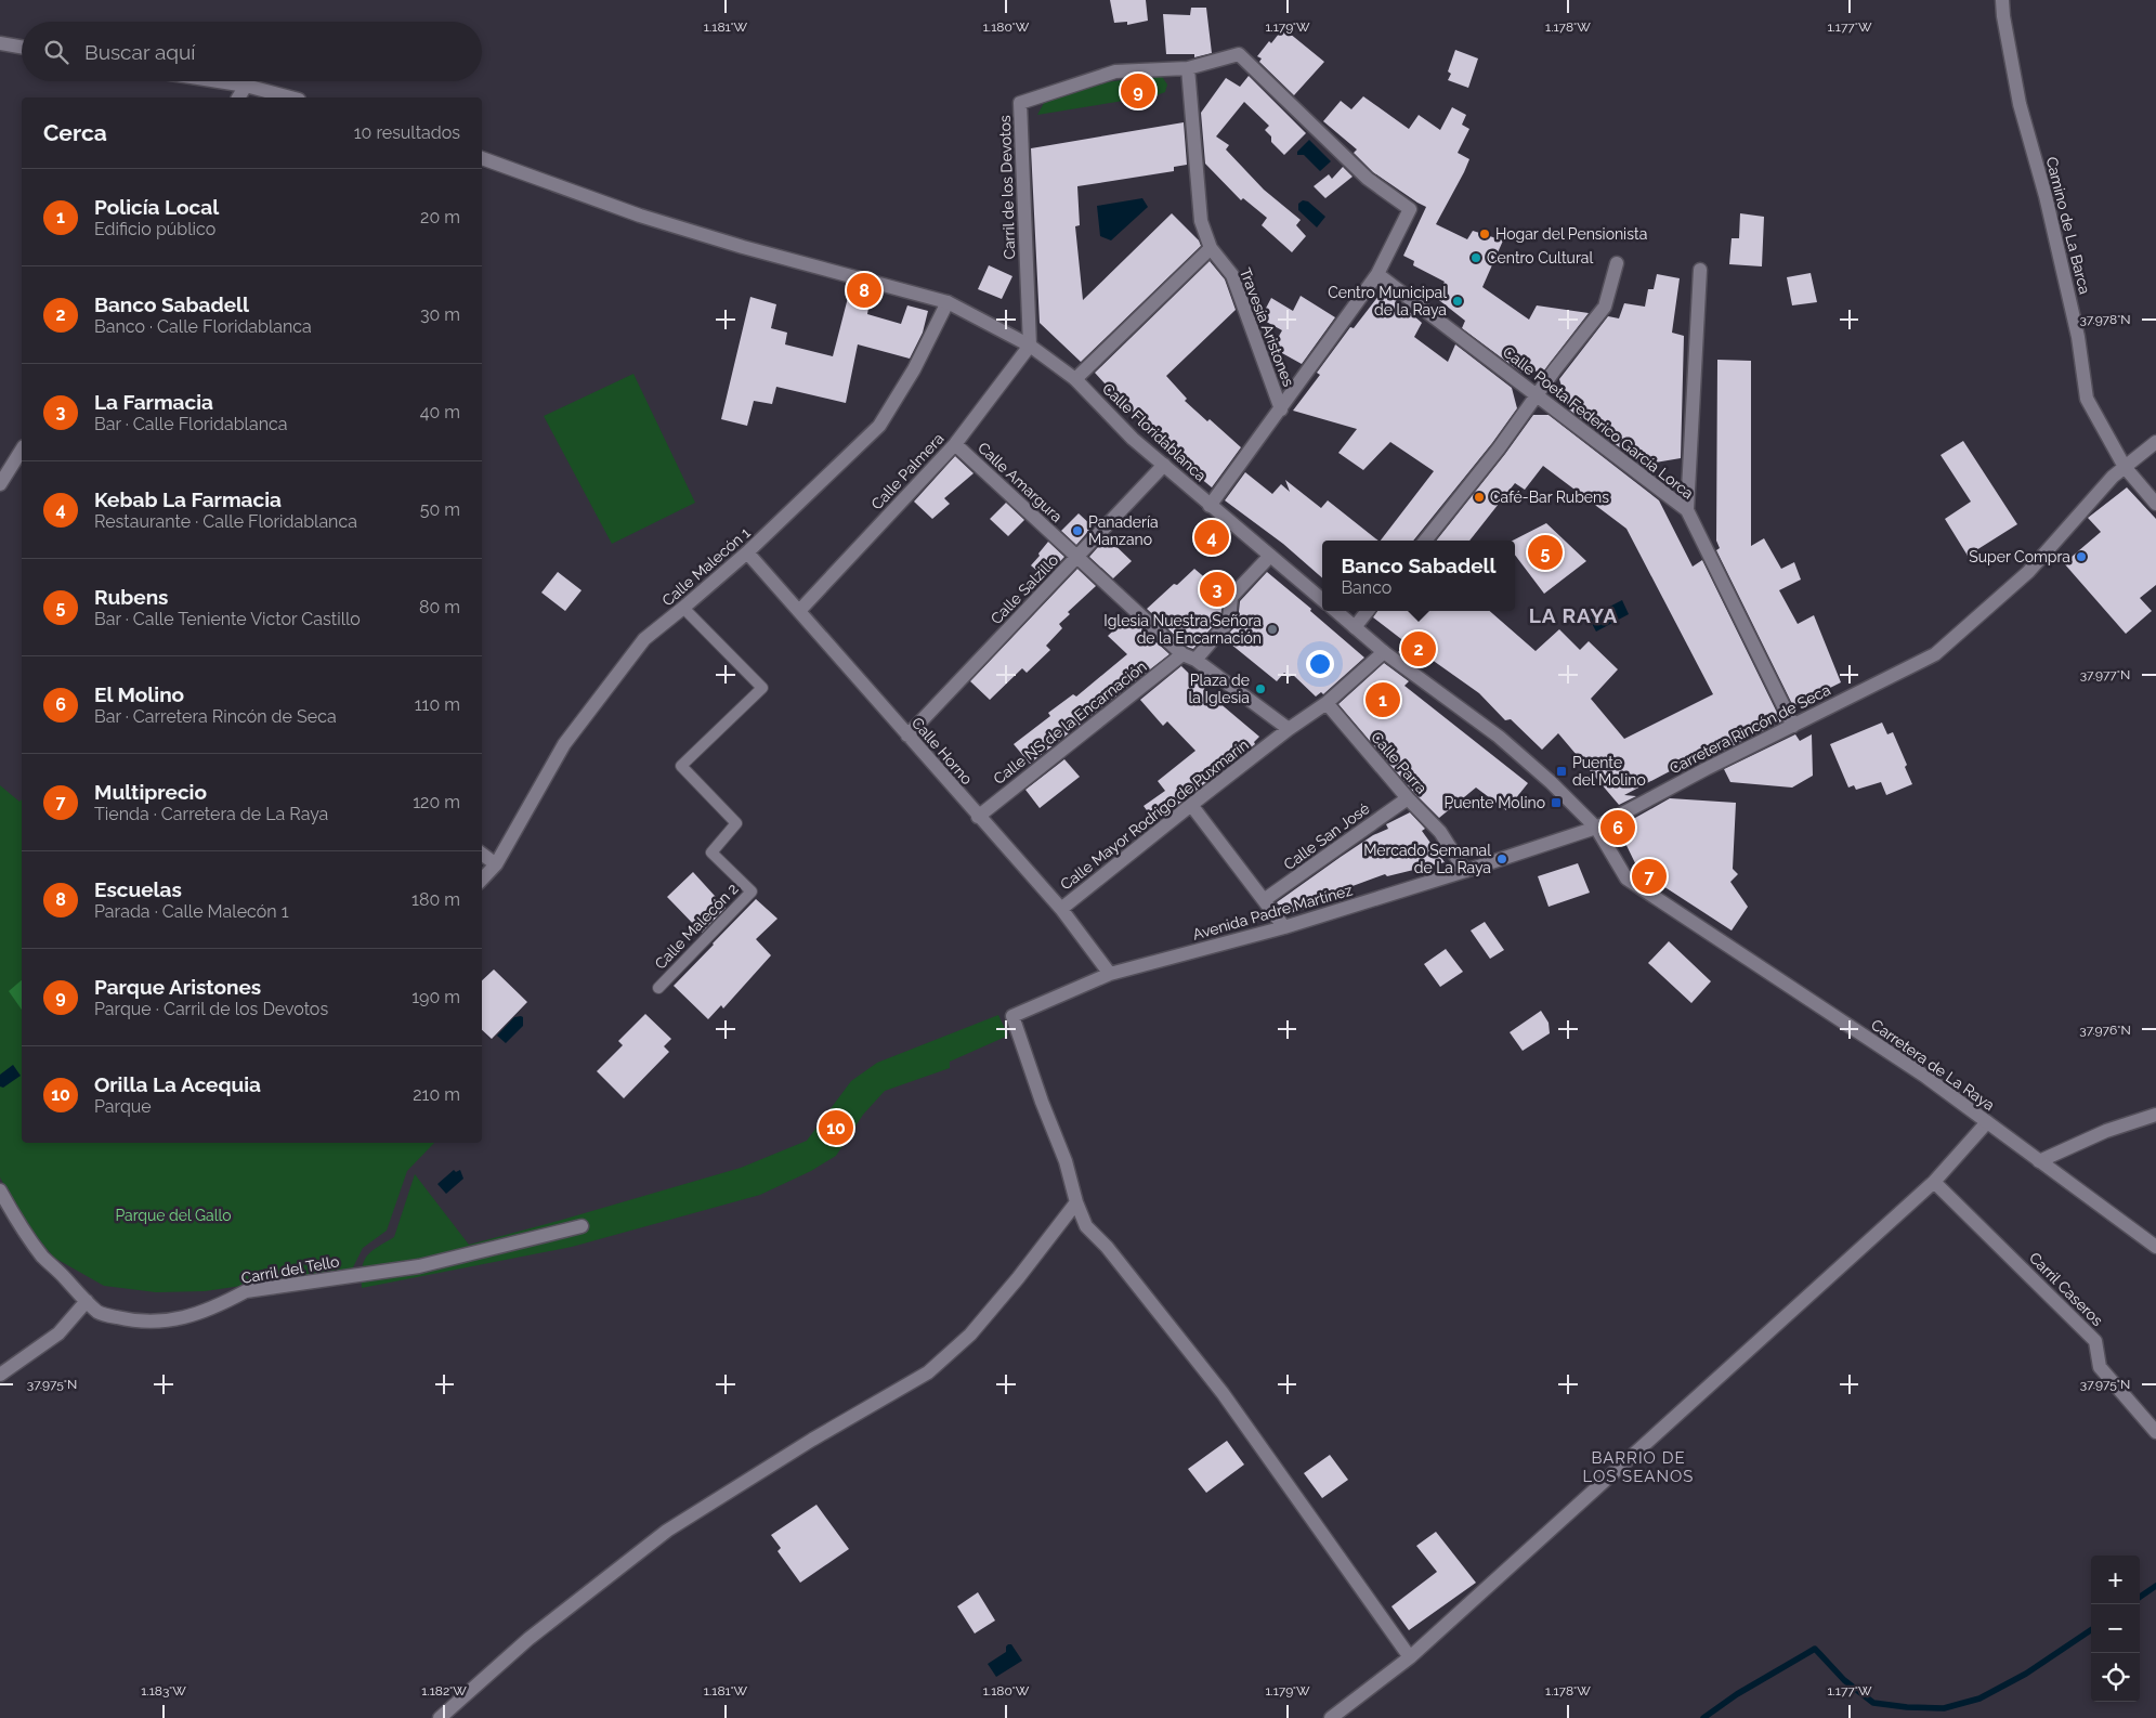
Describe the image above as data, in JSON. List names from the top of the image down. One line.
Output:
{"streets":{"street":["Carril de los Devotos","Camino de La Barca","Travesía Aristones","Calle Poeta Federico García Lorca","Calle Floridablanca","Calle Palmera","Calle Amargura","Calle Malecón 1","Calle Salzillo","Calle NS de la Encarnación","Carretera Rincón de Seca","Calle Horno","Calle Parra","Calle Mayor Rodrigo de Puxmarín","Calle San José","Avenida Padre Martínez","Carretera de La Raya","Carril del Tello","Carril Caseros"],"lane":["Calle Malecón 2"]},"crossings":[["Carril de los Devotos","Travesía Aristones"],["Carril de los Devotos","Calle Floridablanca"],["Carril de los Devotos","Calle Palmera"],["Camino de La Barca","Carretera Rincón de Seca"],["Calle Poeta Federico García Lorca","Carretera Rincón de Seca"],["Calle Floridablanca","Calle Palmera"],["Calle Floridablanca","Calle Malecón 1"],["Calle Floridablanca","Calle Salzillo"],["Calle Floridablanca","Calle NS de la Encarnación"],["Calle Palmera","Calle Amargura"],["Calle Palmera","Calle Horno"],["Calle Amargura","Calle Salzillo"],["Calle Amargura","Calle NS de la Encarnación"],["Calle Malecón 1","Calle Horno"],["Calle Malecón 1","Calle Malecón 2"],["Calle Salzillo","Calle Horno"],["Calle NS de la Encarnación","Calle Horno"],["Carretera Rincón de Seca","Avenida Padre Martínez"],["Carretera Rincón de Seca","Carretera de La Raya"],["Calle Horno","Calle Mayor Rodrigo de Puxmarín"],["Calle Horno","Avenida Padre Martínez"],["Calle Parra","Calle San José"],["Calle Parra","Avenida Padre Martínez"],["Avenida Padre Martínez","Carretera de La Raya"]],"districts":["LA RAYA","BARRIO DE LOS SEANOS"],"parks":["Parque del Gallo"],"places":{"other":["Hogar del Pensionista","Centro Cultural","Centro Municipal de la Raya","Café-Bar Rubens","Panadería Manzano","Super Compra","Iglesia Nuestra Señora de la Encarnación","Plaza de la Iglesia","Mercado Semanal de La Raya"],"transit":["Puente del Molino","Puente Molino"]},"page":{"search":"Buscar aquí","pins":["9","8","4","5","3","2","1","6","7","10"],"heading":["Cerca","10 resultados"],"list":[{"mark":"1","name":"Policía Local","note":"Edificio público","value":"20 m"},{"mark":"2","name":"Banco Sabadell","note":"Banco · Calle Floridablanca","value":"30 m"},{"mark":"3","name":"La Farmacia","note":"Bar · Calle Floridablanca","value":"40 m"},{"mark":"4","name":"Kebab La Farmacia","note":"Restaurante · Calle Floridablanca","value":"50 m"},{"mark":"5","name":"Rubens","note":"Bar · Calle Teniente Victor Castillo","value":"80 m"},{"mark":"6","name":"El Molino","note":"Bar · Carretera Rincón de Seca","value":"110 m"},{"mark":"7","name":"Multiprecio","note":"Tienda · Carretera de La Raya","value":"120 m"},{"mark":"8","name":"Escuelas","note":"Parada · Calle Malecón 1","value":"180 m"},{"mark":"9","name":"Parque Aristones","note":"Parque · Carril de los Devotos","value":"190 m"},{"mark":"10","name":"Orilla La Acequia","note":"Parque","value":"210 m"}],"popup":["Banco Sabadell","Banco"],"map_buttons":["+","−"]},"coordinates":["1.181°W","1.180°W","1.179°W","1.178°W","1.177°W","37.978°N","37.977°N","37.976°N","37.975°N","1.183°W","1.182°W"]}
